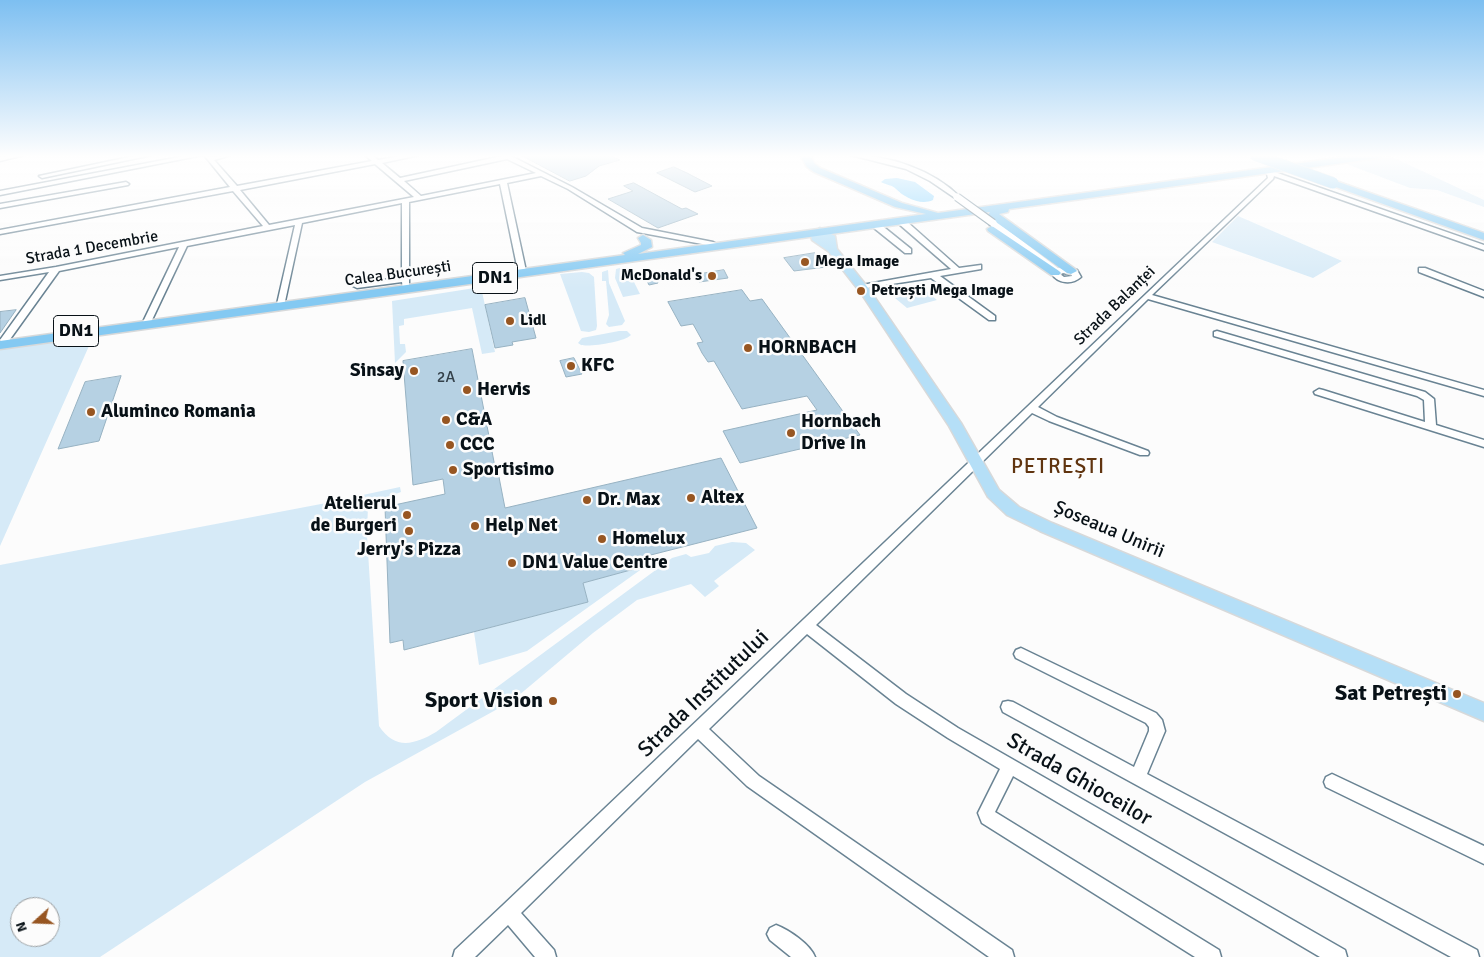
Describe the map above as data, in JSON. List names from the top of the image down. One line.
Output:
{"streets":{"highway":["Calea București","DN1"],"main road":["Șoseaua Unirii"],"street":["Strada 1 Decembrie","Strada Balanței","Strada Institutului","Strada Ghioceilor"]},"crossings":[["Strada Balanței","Șoseaua Unirii"],["Strada Balanței","Strada Institutului"],["Șoseaua Unirii","Strada Institutului"],["Strada Institutului","Strada Ghioceilor"]],"districts":["PETREȘTI"],"places":["Mega Image","McDonald's","Petrești Mega Image","Lidl","HORNBACH","KFC","Sinsay","Hervis","Aluminco Romania","C&A","Hornbach Drive In","CCC","Sportisimo","Altex","Dr. Max","Atelierul de Burgeri","Help Net","Jerry's Pizza","Homelux","DN1 Value Centre","Sat Petrești","Sport Vision"],"house_numbers":["2A"],"north":"left"}
